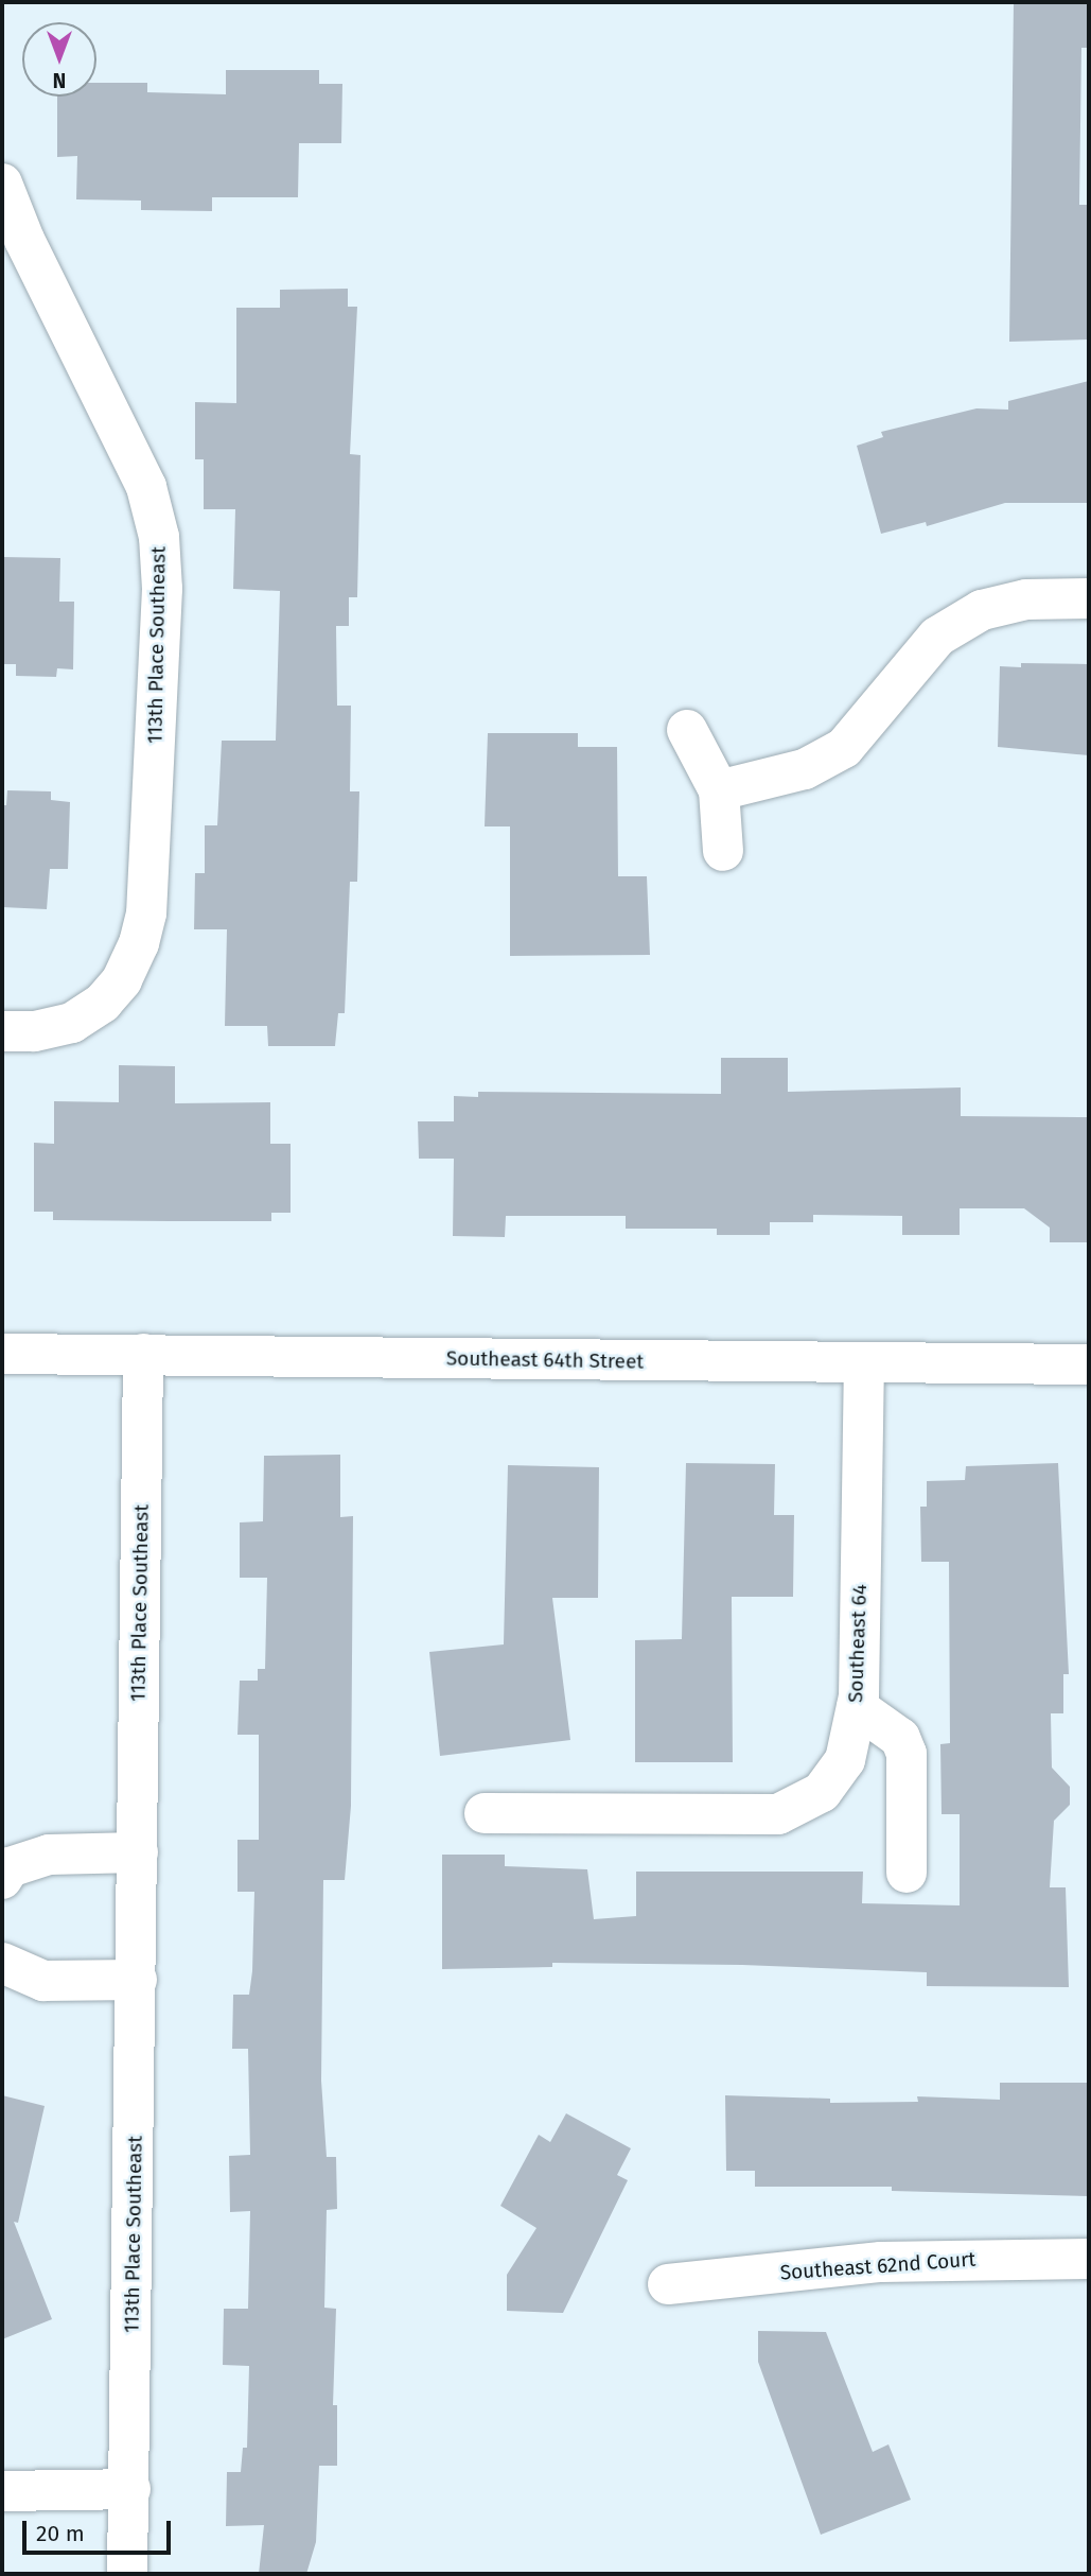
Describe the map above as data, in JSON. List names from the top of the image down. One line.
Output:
{"streets":{"street":["113th Place Southeast","Southeast 64th Street","Southeast 64","Southeast 62nd Court"]},"crossings":[["113th Place Southeast","Southeast 64th Street"],["Southeast 64th Street","Southeast 64"]],"scale_bar":"20 m","north":"bottom"}
